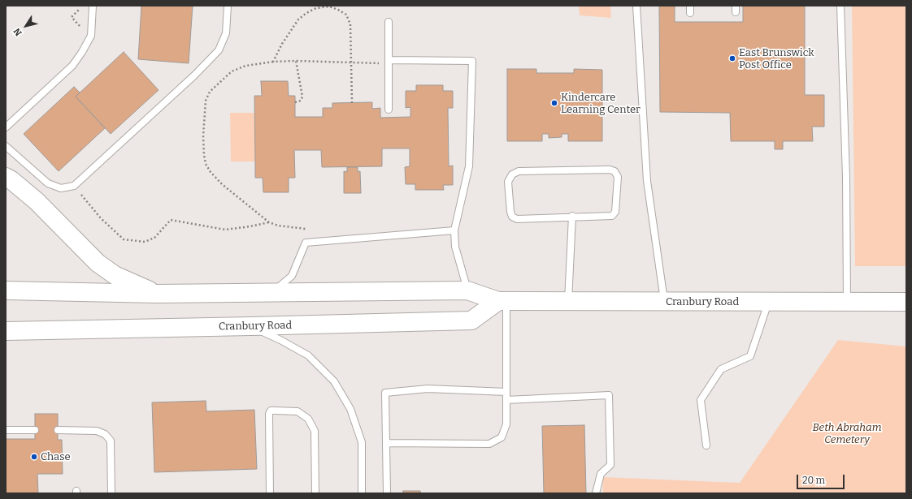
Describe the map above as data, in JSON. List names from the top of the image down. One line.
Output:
{"streets":{"main road":["Cranbury Road"]},"parks":["Beth Abraham Cemetery"],"places":["East Brunswick Post Office","Kindercare Learning Center","Chase"],"scale_bar":"20 m","north":"bottom left"}
